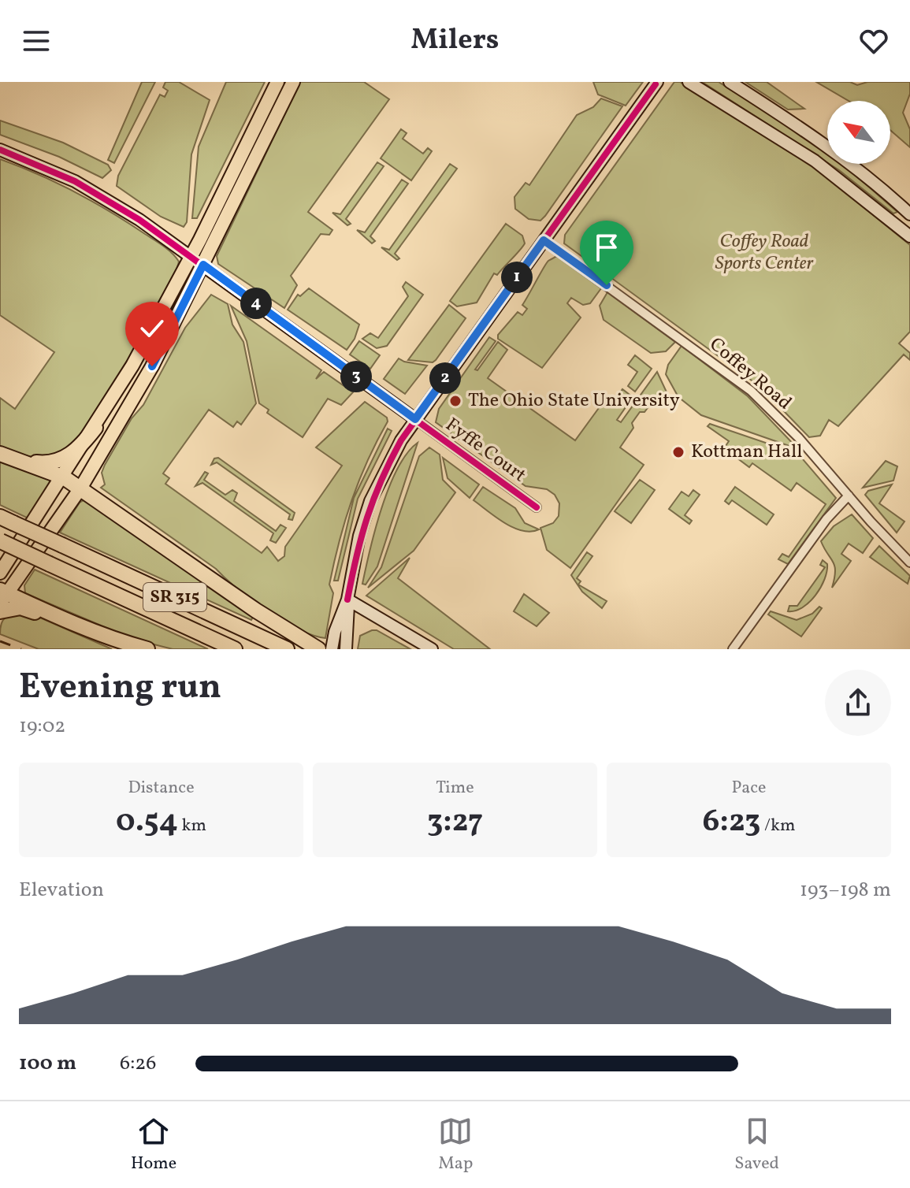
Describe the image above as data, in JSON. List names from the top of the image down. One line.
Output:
{"streets":{"highway":["SR 315"],"street":["Coffey Road","Fyffe Court"]},"parks":["Coffey Road Sports Center"],"places":["The Ohio State University","Kottman Hall"],"north":"top left","page":{"header":"Milers","pins":["1","4","3","2"],"heading":["Evening run","19:02"],"stats":[["Distance","0.54 km"],["Time","3:27"],["Pace","6:23 /km"]],"chart":["Elevation","193–198 m"],"list":[{"name":"100 m","note":"6:26"}],"tabs":["Home","Map","Saved"]}}
